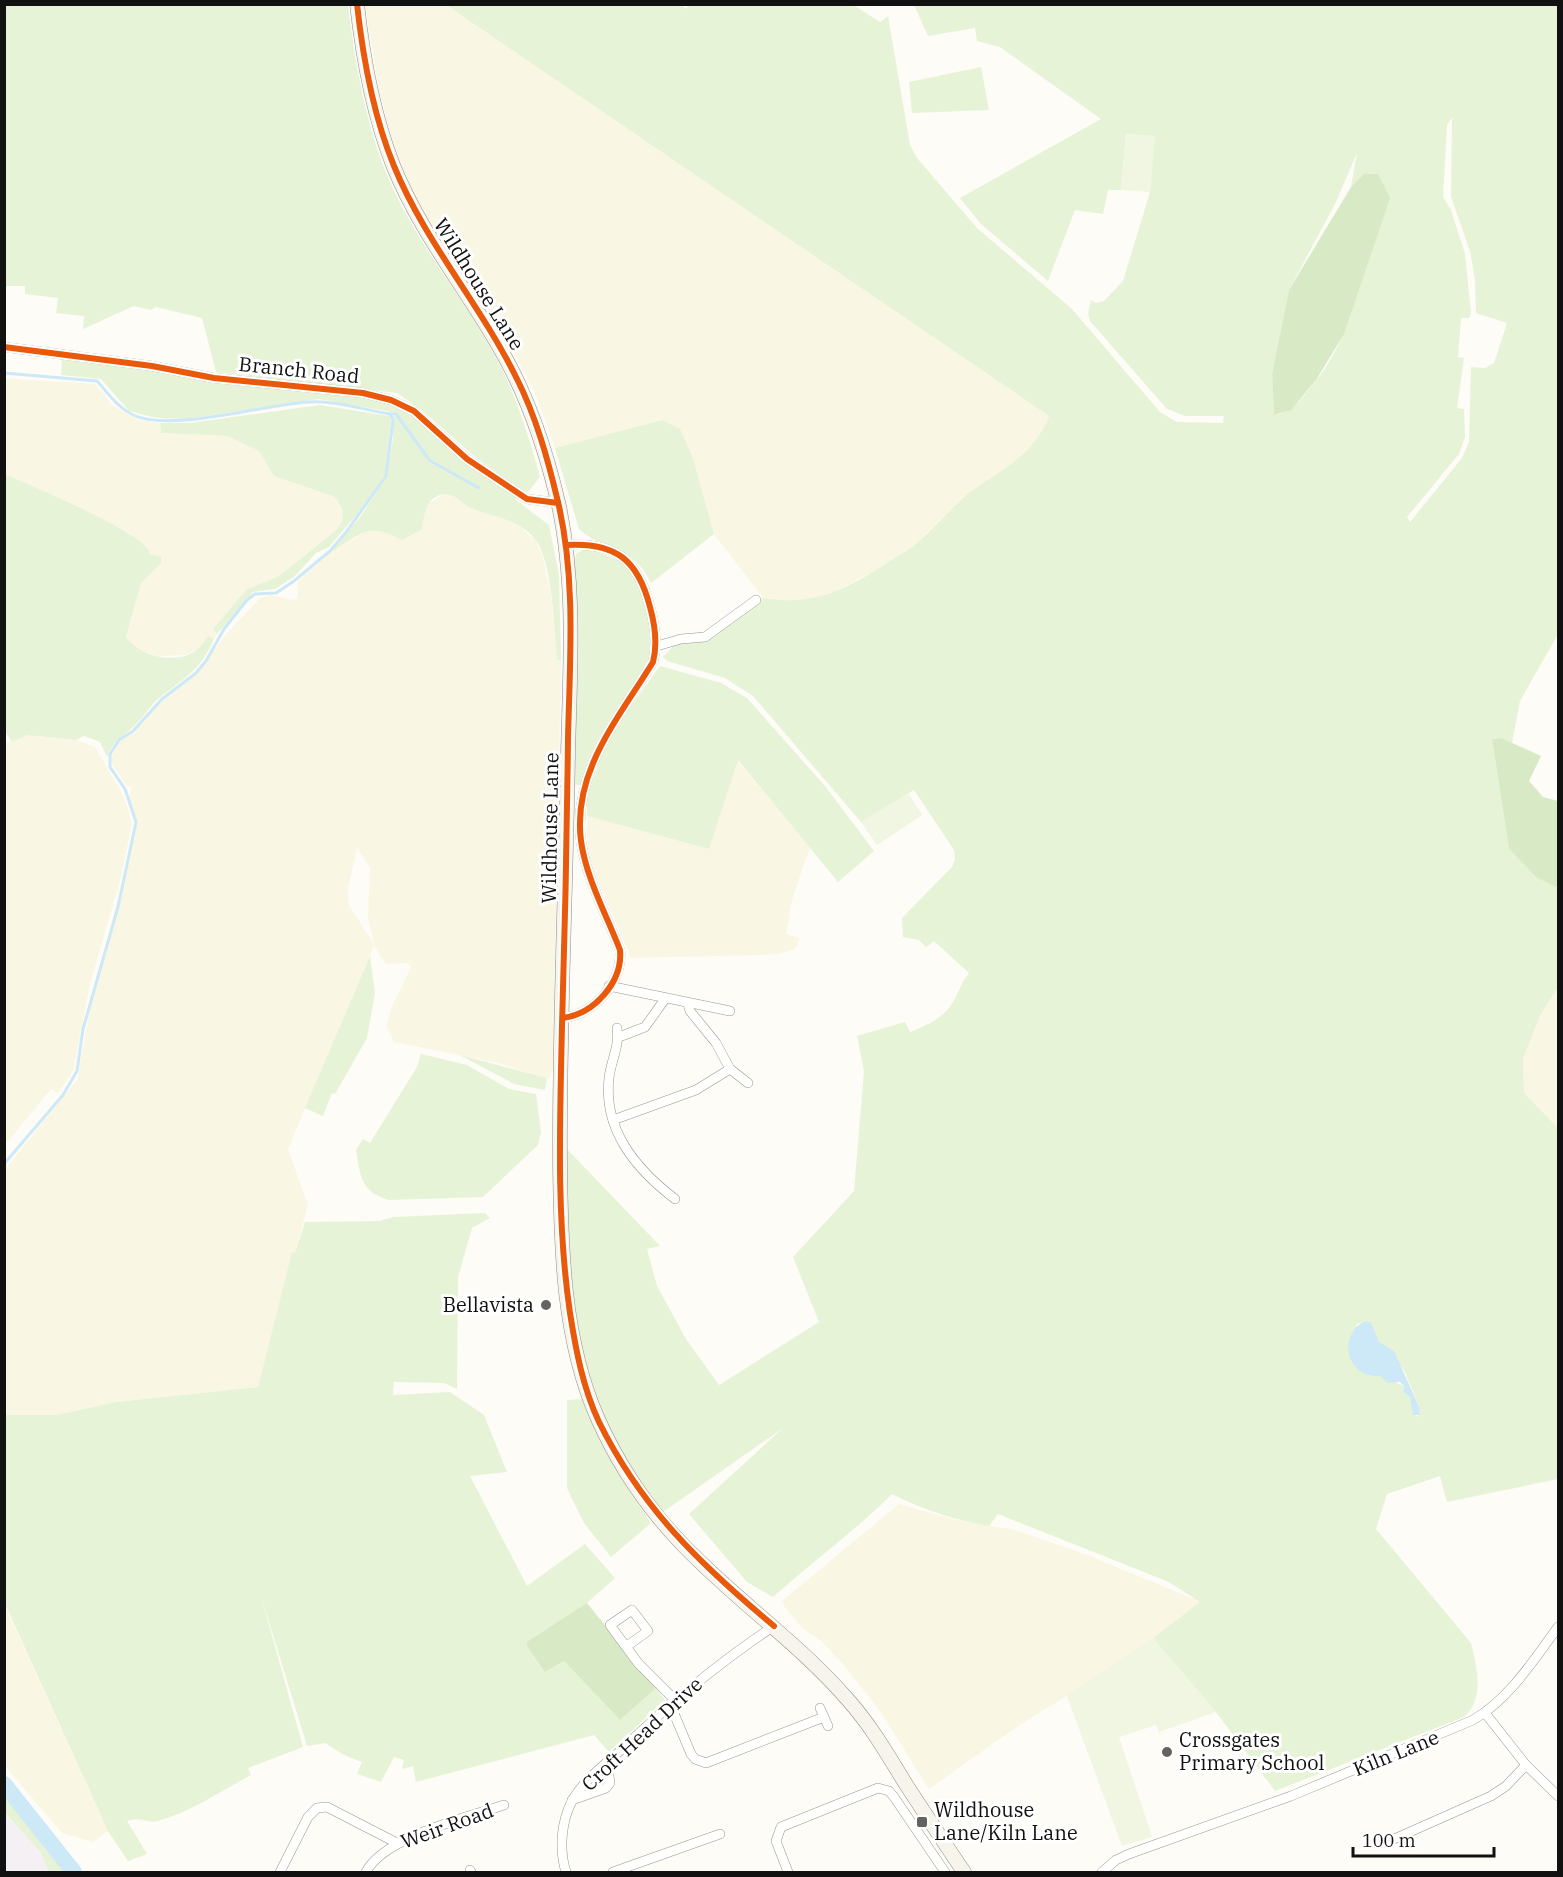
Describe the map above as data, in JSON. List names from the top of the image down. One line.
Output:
{"streets":{"main road":["Wildhouse Lane"],"street":["Branch Road","Croft Head Drive","Kiln Lane","Weir Road"]},"crossings":[["Wildhouse Lane","Branch Road"],["Wildhouse Lane","Croft Head Drive"]],"places":{"other":["Bellavista","Crossgates Primary School"],"transit":["Wildhouse Lane/Kiln Lane"]},"scale_bar":"100 m"}
